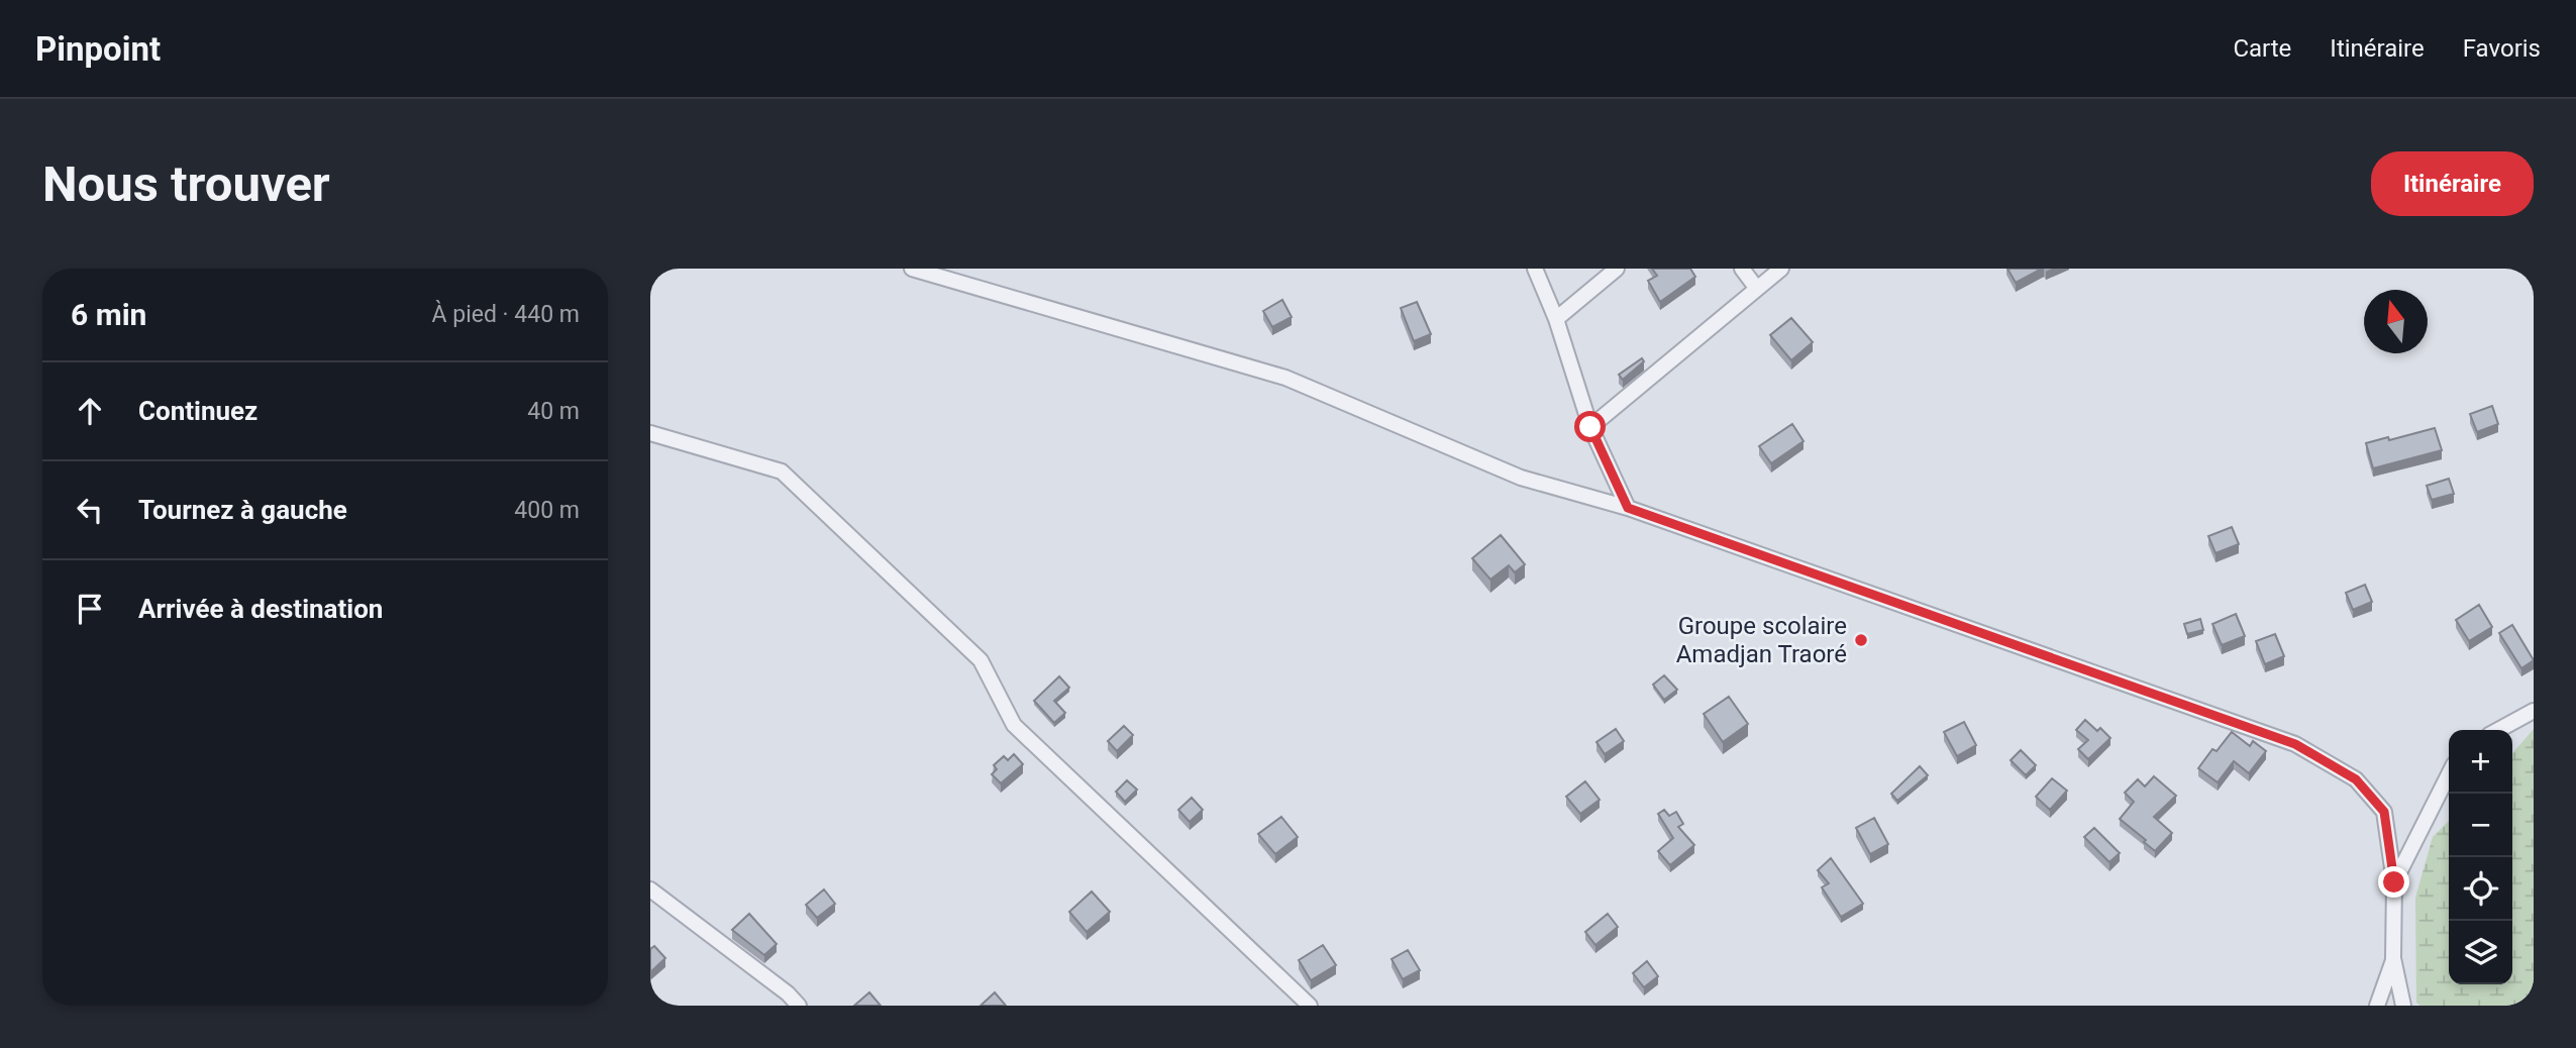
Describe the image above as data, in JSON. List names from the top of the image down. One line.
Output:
{"places":["Groupe scolaire Amadjan Traoré"],"north":"top","page":{"header":"Pinpoint","nav":["Carte","Itinéraire","Favoris"],"buttons":"Itinéraire","title":"Nous trouver","heading":["6 min","À pied · 440 m"],"list":[["Continuez","40 m"],["Tournez à gauche","400 m"],"Arrivée à destination"],"map_buttons":["+","−"]}}
